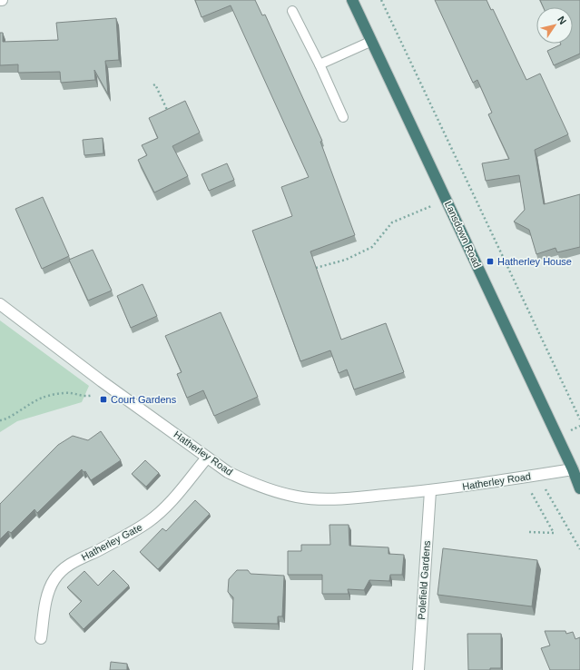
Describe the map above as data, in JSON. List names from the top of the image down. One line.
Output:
{"streets":{"highway":["Lansdown Road"],"street":["Hatherley Road","Hatherley Gate","Polefield Gardens"]},"crossings":[["Lansdown Road","Hatherley Road"],["Hatherley Road","Hatherley Gate"],["Hatherley Road","Polefield Gardens"]],"places":{"transit":["Hatherley House","Court Gardens"]},"north":"top right"}
